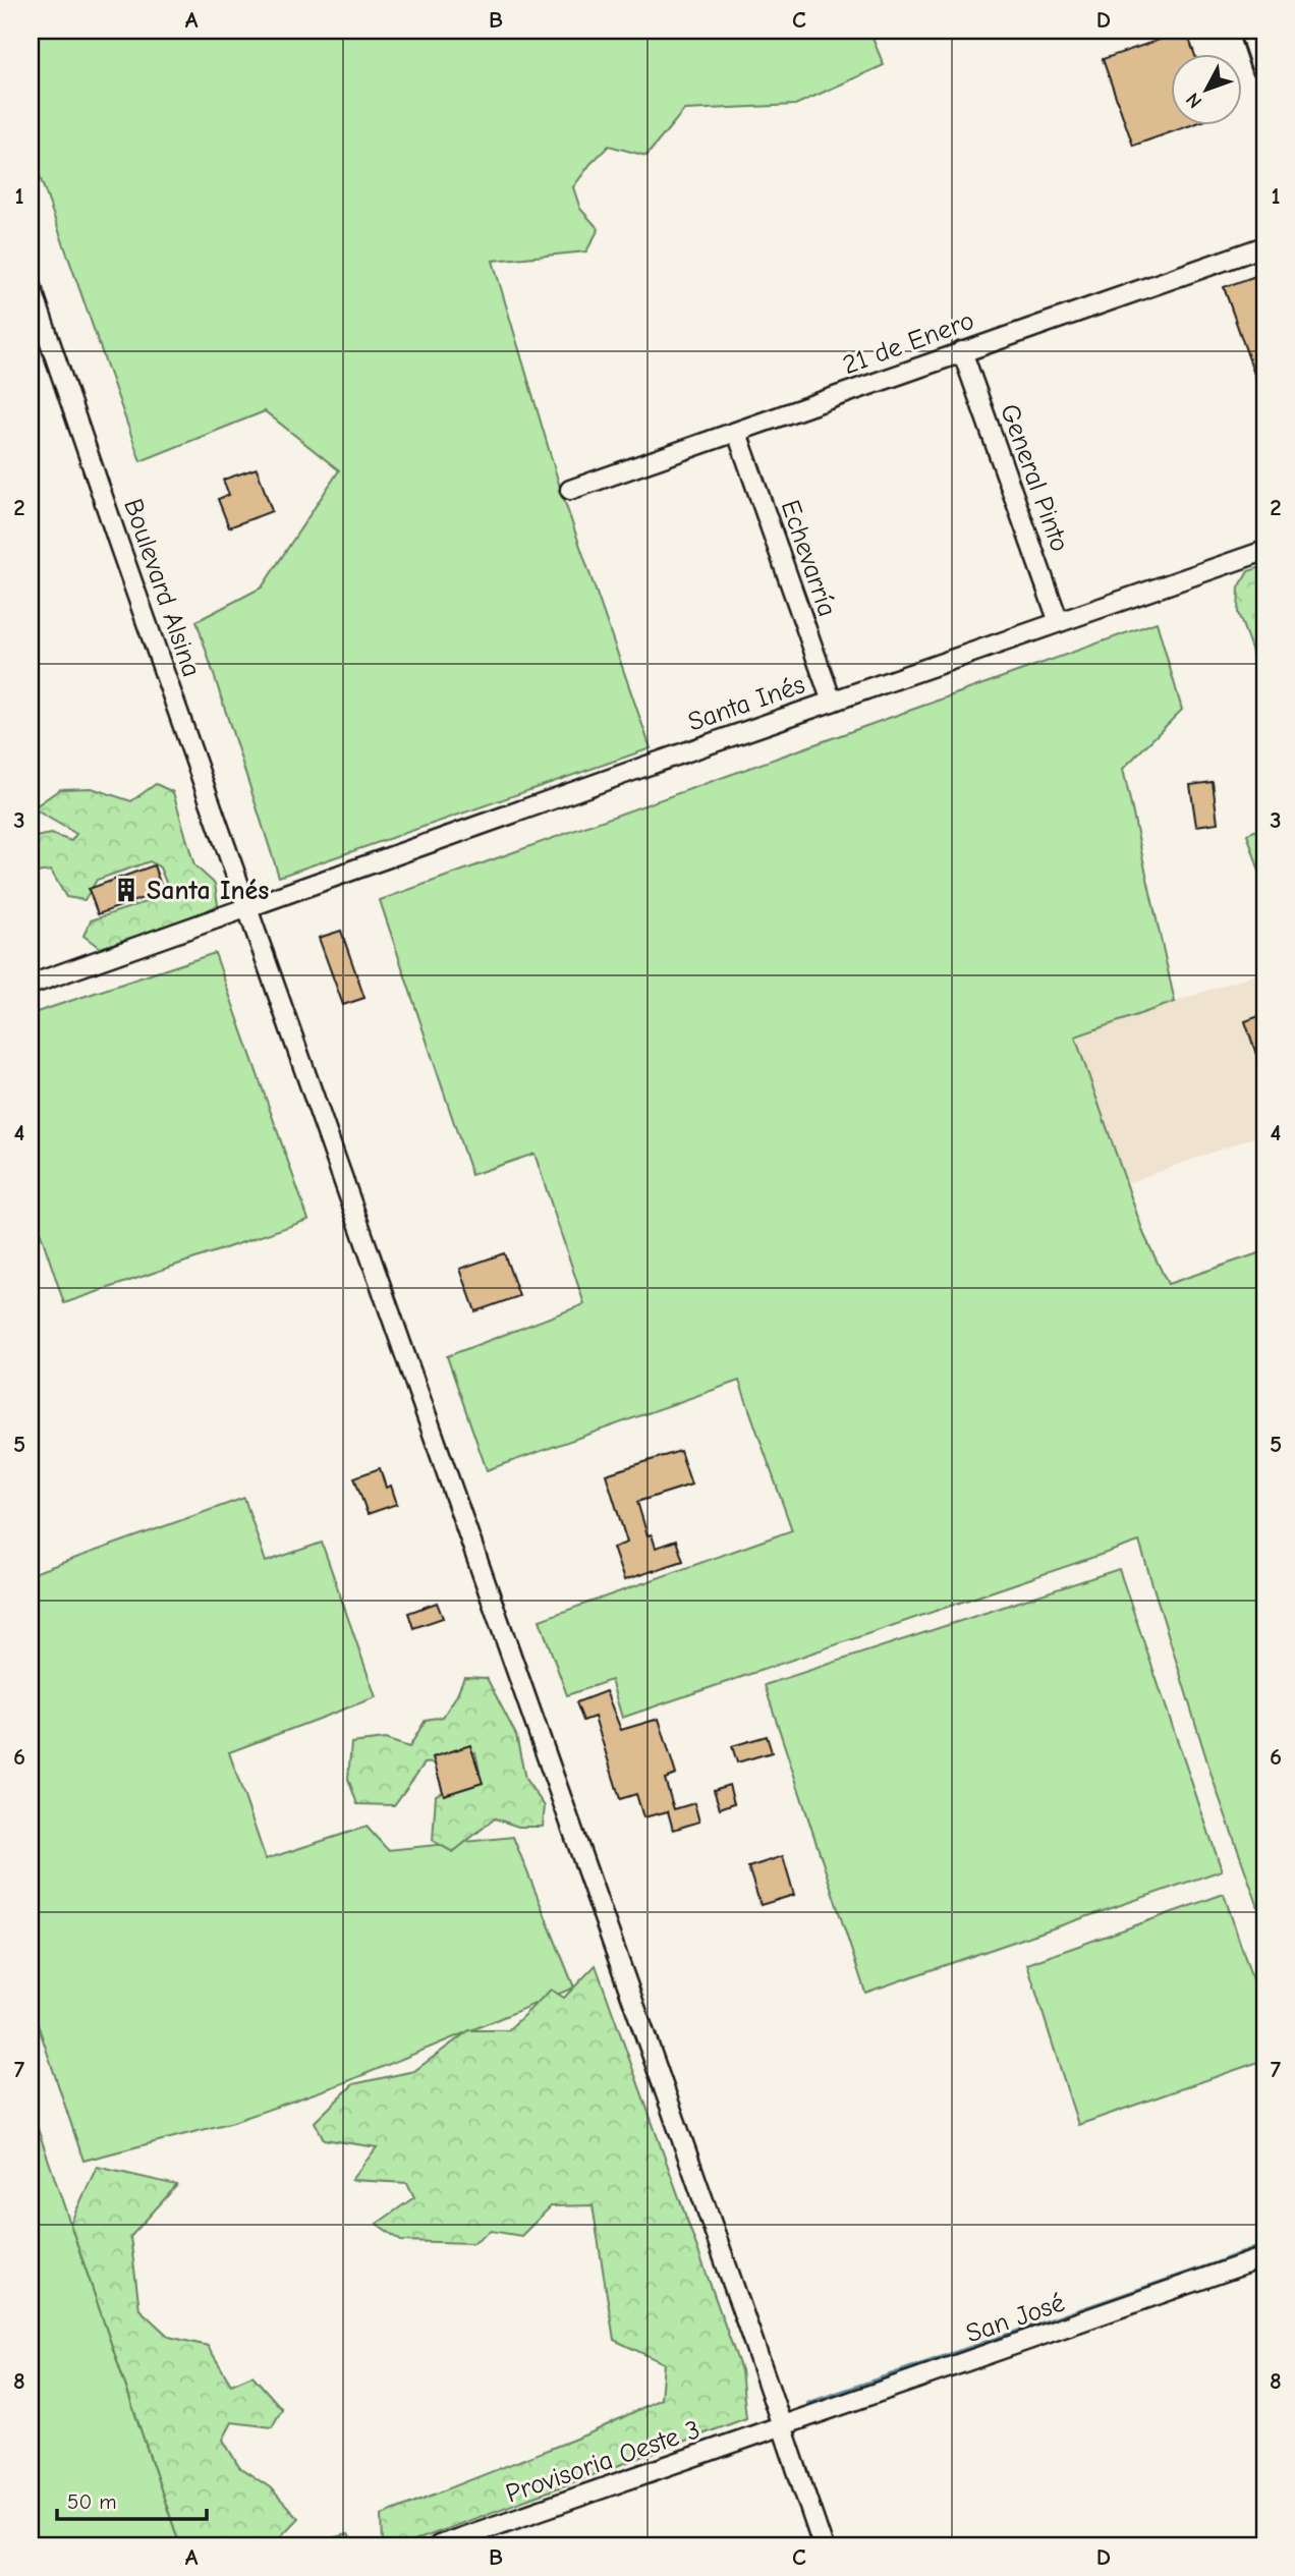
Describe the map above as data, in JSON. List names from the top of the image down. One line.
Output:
{"streets":{"street":["21 de Enero","General Pinto","Echevarría","Boulevard Alsina","Santa Inés","San José","Provisoria Oeste 3"]},"crossings":[["21 de Enero","General Pinto"],["21 de Enero","Echevarría"],["General Pinto","Santa Inés"],["Echevarría","Santa Inés"],["Boulevard Alsina","Santa Inés"],["Boulevard Alsina","San José"],["Boulevard Alsina","Provisoria Oeste 3"],["San José","Provisoria Oeste 3"]],"places":{"building":["Santa Inés"]},"scale_bar":"50 m","north":"bottom left","grid":{"columns":["A","B","C","D"],"rows":["1","2","3","4","5","6","7","8"]}}
